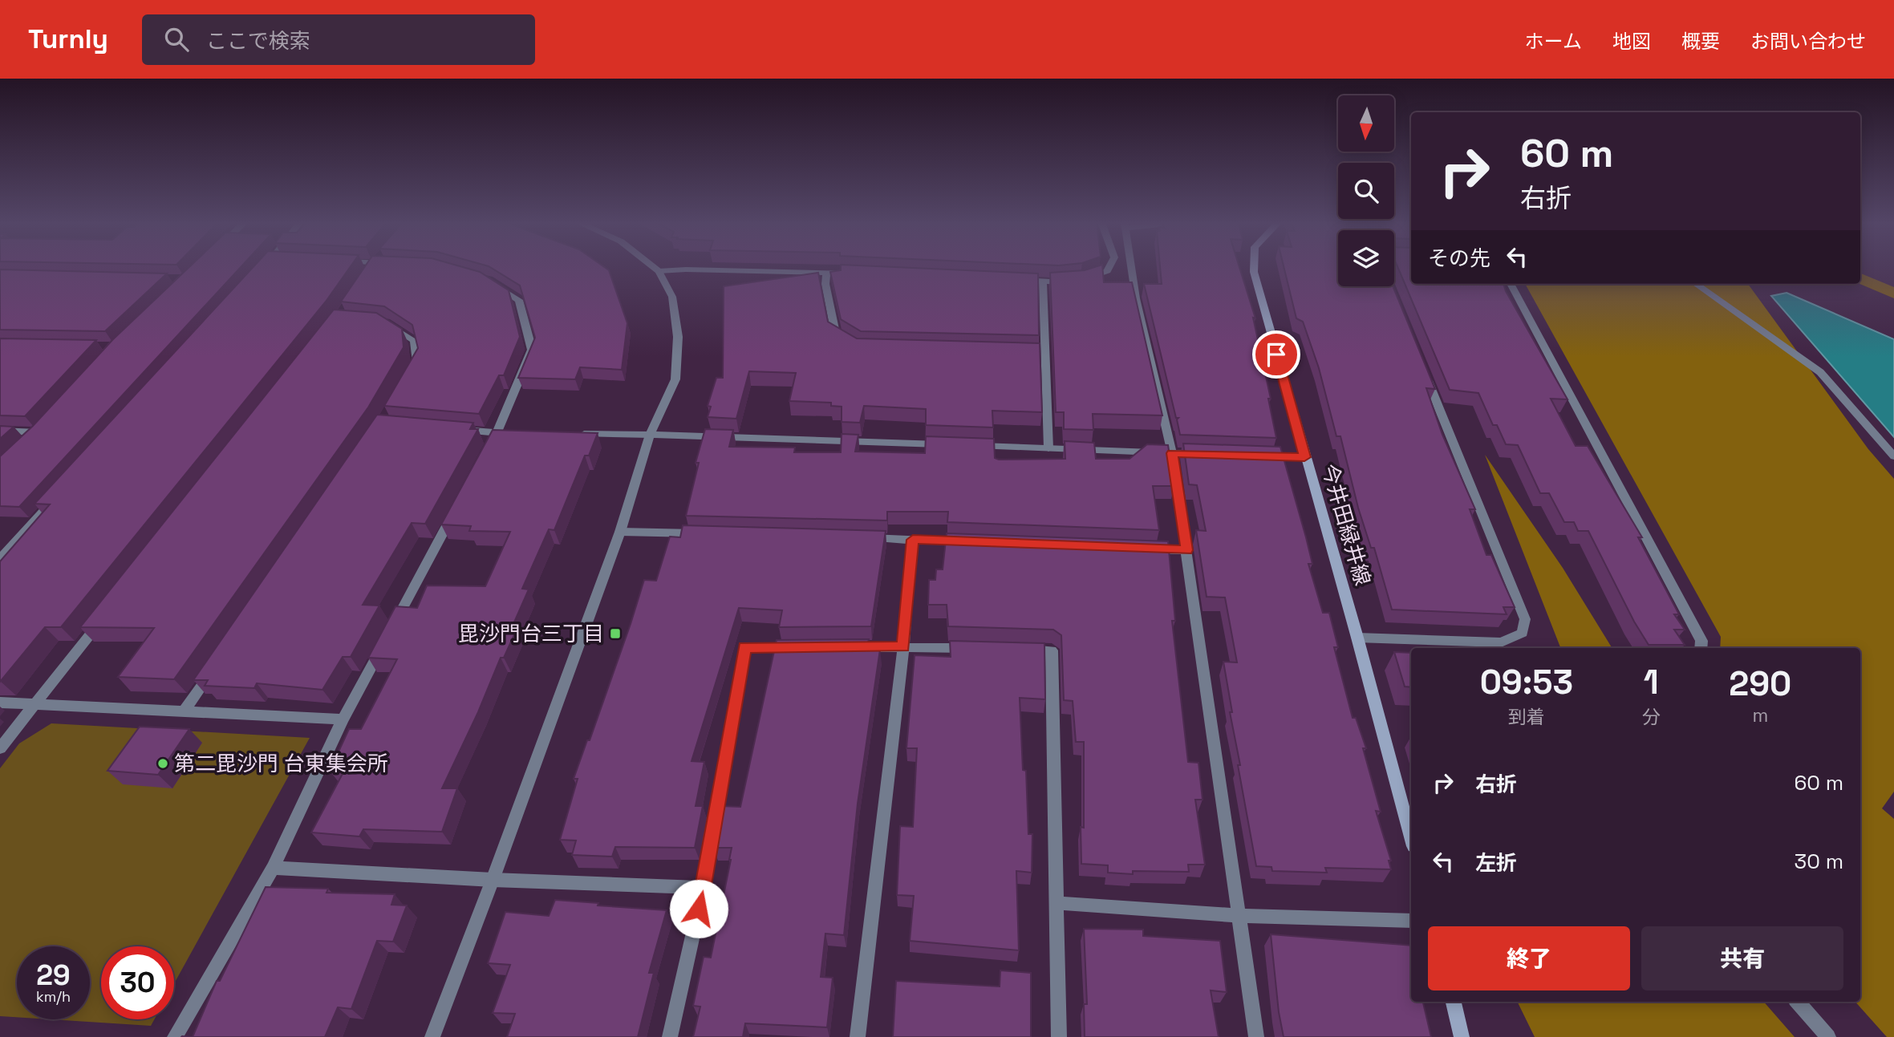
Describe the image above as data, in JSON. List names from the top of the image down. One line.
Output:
{"streets":{"main road":["今井田緑井線"]},"places":{"transit":["毘沙門台三丁目"],"other":["第二毘沙門 台東集会所"]},"north":"bottom","page":{"header":"Turnly","search":"ここで検索","nav":["ホーム","地図","概要","お問い合わせ"],"turn":["60 m","右折"],"then":"その先","eta":["09:53","到着","1","分","290","m"],"list":[{"name":"右折","value":"60 m"},{"name":"左折","value":"30 m"}],"buttons":["終了","共有"],"speed":"29 km/h","limit":"30"}}
